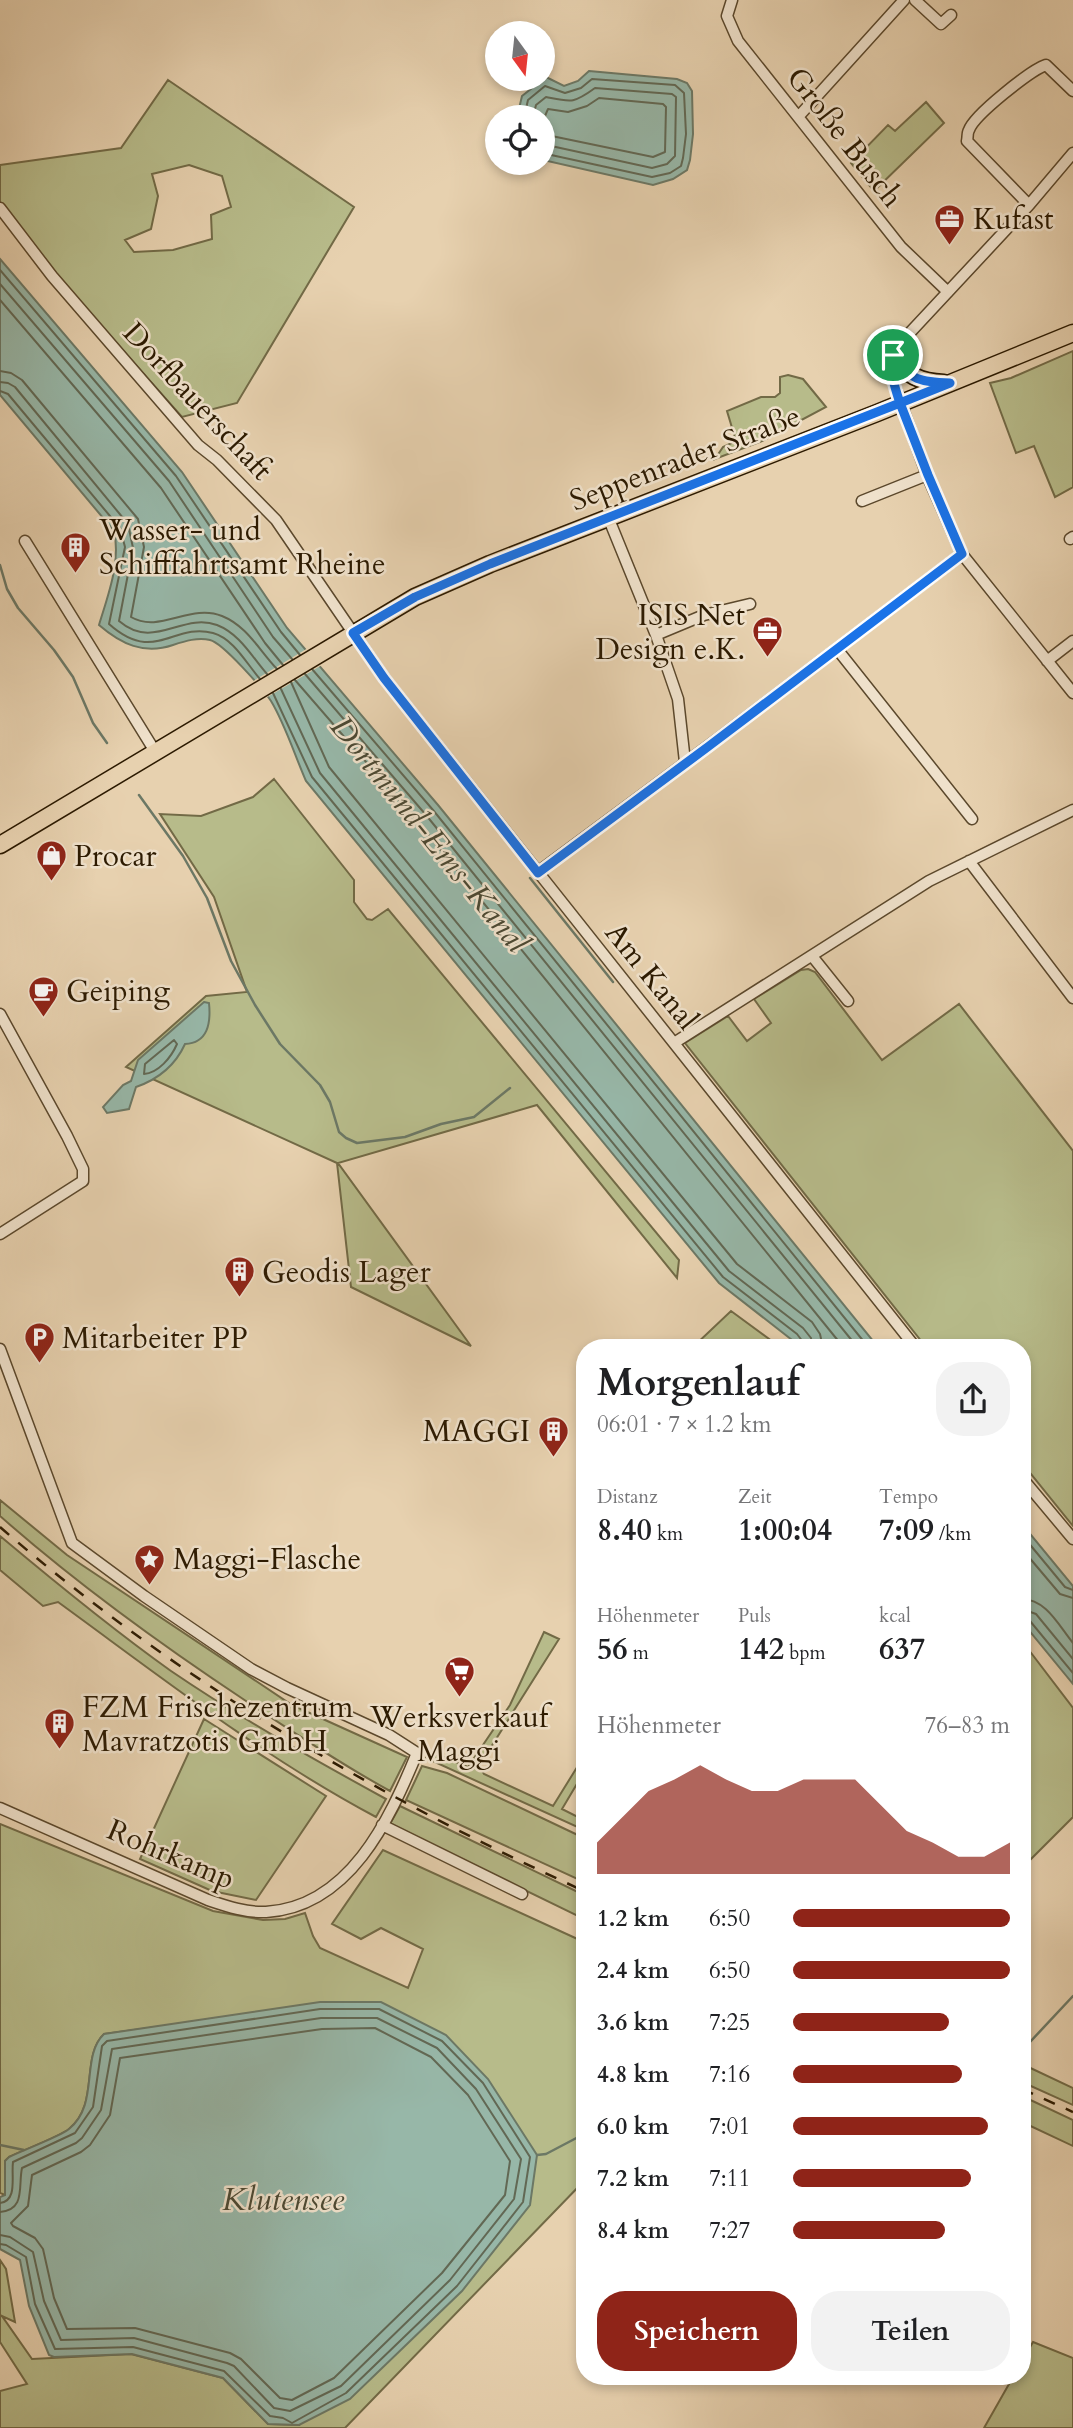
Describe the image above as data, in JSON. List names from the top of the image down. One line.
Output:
{"streets":{"main road":["Seppenrader Straße"],"street":["Große Busch","Dorfbauerschaft","Am Kanal","Rohrkamp"]},"crossings":[["Dorfbauerschaft","Seppenrader Straße"],["Dorfbauerschaft","Am Kanal"],["Seppenrader Straße","Am Kanal"]],"water":["Dortmund-Ems-Kanal","Klutensee"],"places":{"office":["Kufast","ISIS Net Design e.K."],"building":["Wasser- und Schifffahrtsamt Rheine","Geodis Lager","MAGGI","FZM Frischezentrum Mavratzotis GmbH"],"shop":["Procar"],"cafe":["Geiping"],"parking":["Mitarbeiter PP"],"place":["Maggi-Flasche"],"supermarket":["Werksverkauf Maggi"]},"north":"bottom","page":{"heading":["Morgenlauf","06:01 · 7 × 1.2 km"],"stats":[["Distanz","8.40 km"],["Zeit","1:00:04"],["Tempo","7:09 /km"],["Höhenmeter","56 m"],["Puls","142 bpm"],["kcal","637"]],"chart":["Höhenmeter","76–83 m"],"list":[{"name":"1.2 km","note":"6:50"},{"name":"2.4 km","note":"6:50"},{"name":"3.6 km","note":"7:25"},{"name":"4.8 km","note":"7:16"},{"name":"6.0 km","note":"7:01"},{"name":"7.2 km","note":"7:11"},{"name":"8.4 km","note":"7:27"}],"buttons":["Speichern","Teilen"]}}
